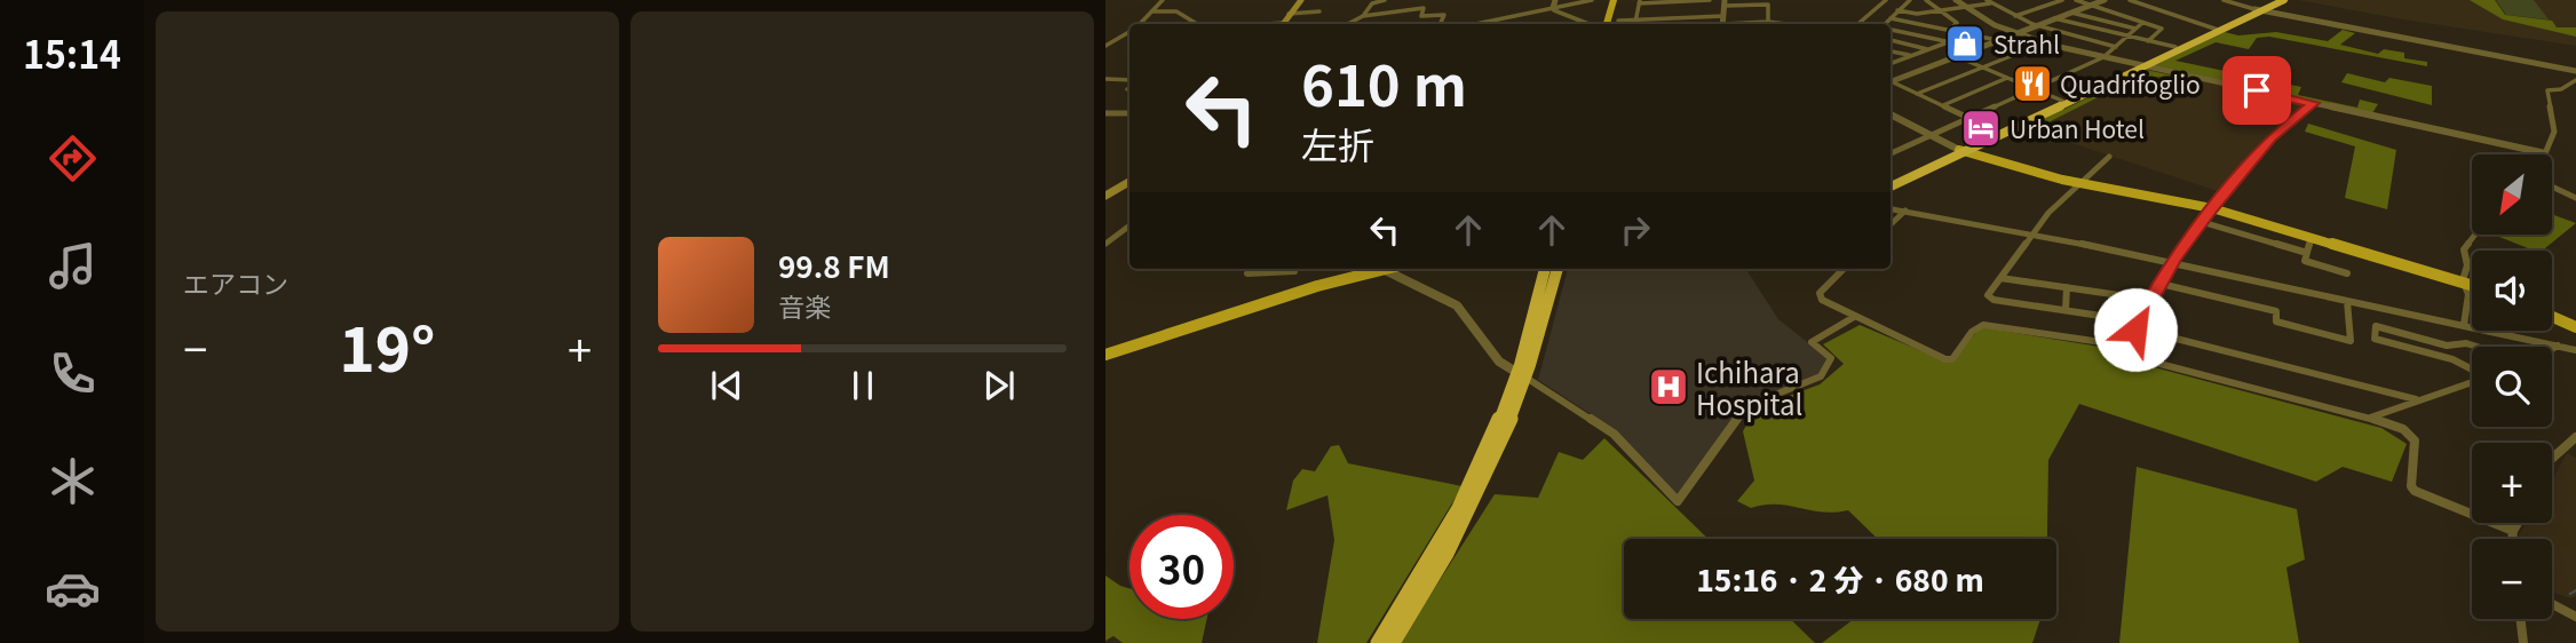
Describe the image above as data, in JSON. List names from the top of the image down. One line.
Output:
{"places":{"shop":["Strahl"],"restaurant":["Quadrifoglio"],"hotel":["Urban Hotel"],"hospital":["Ichihara Hospital"]},"north":"bottom left","page":{"tabs":"15:14","tile":"エアコン","turn":["610 m","左折"],"map_buttons":["+","−"],"song":["99.8 FM","音楽"],"heat":["−","19°","+"],"limit":"30","trip":"15:16 · 2 分 · 680 m"}}
